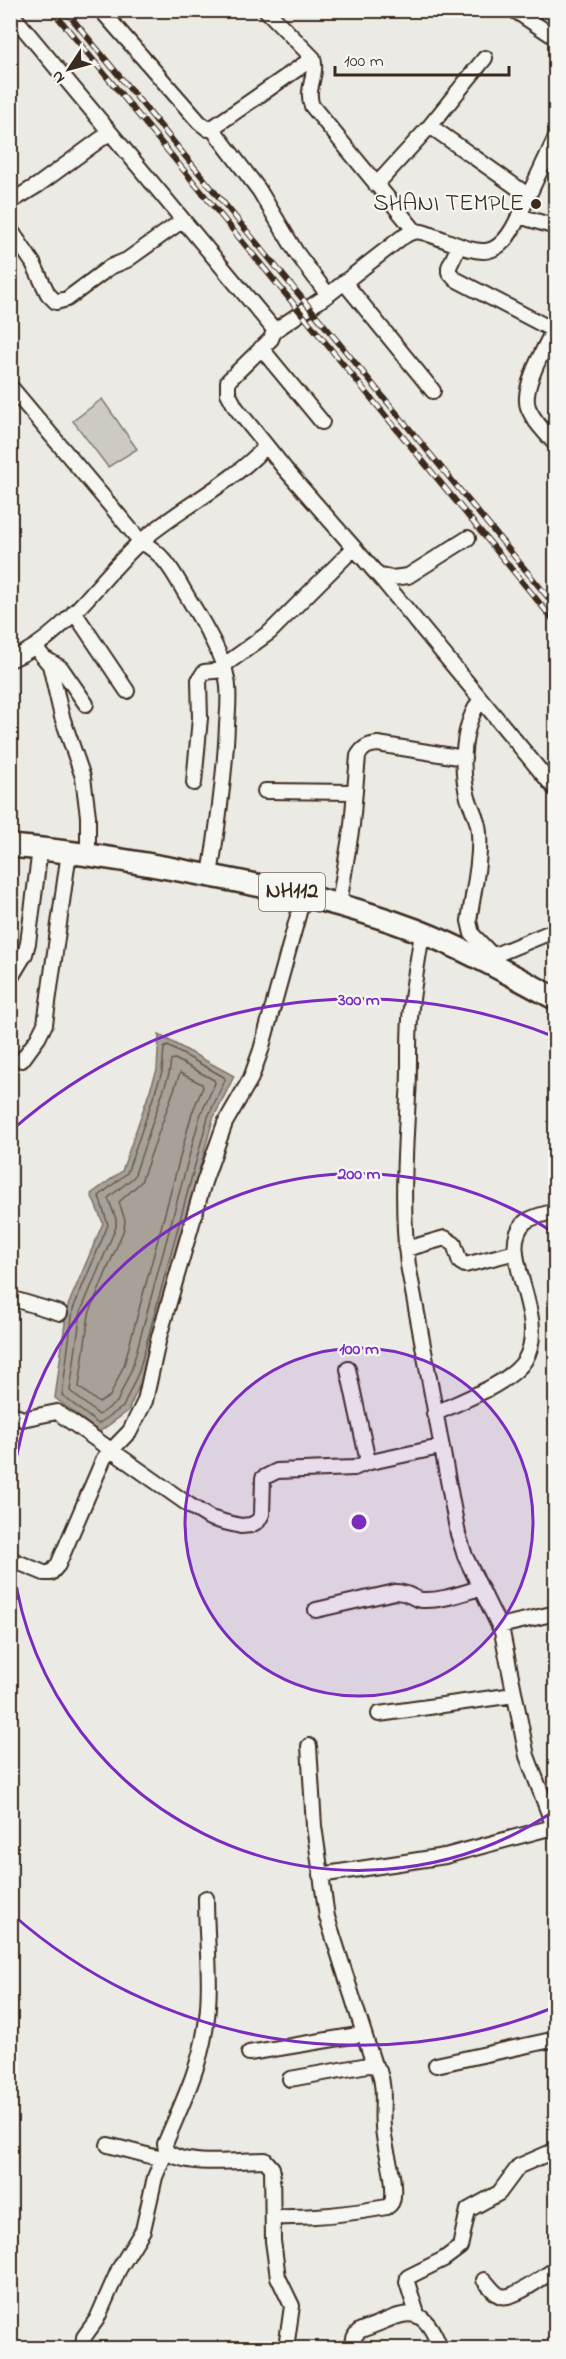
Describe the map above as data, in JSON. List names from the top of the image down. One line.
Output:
{"streets":{"highway":["NH112"]},"places":["SHANI TEMPLE"],"scale_bar":"100 m","north":"bottom left","rings":["300 m","200 m","100 m"]}
